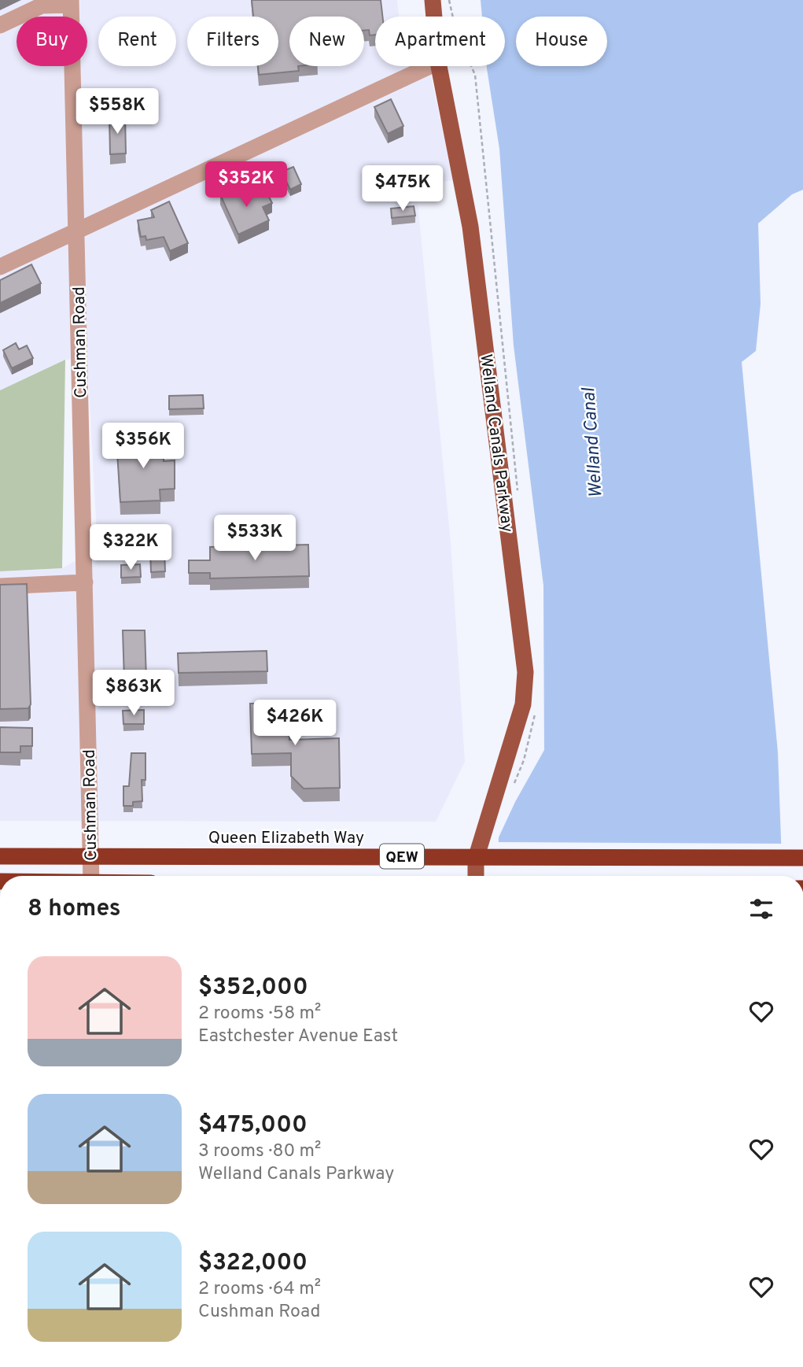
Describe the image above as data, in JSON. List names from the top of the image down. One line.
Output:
{"streets":{"highway":["Queen Elizabeth Way","QEW"],"main road":["Welland Canals Parkway"],"street":["Cushman Road"]},"water":["Welland Canal"],"page":{"chip":["Buy","Rent","Filters","New","Apartment","House"],"price":["$558K","$352K","$475K","$356K","$533K","$322K","$863K","$426K"],"heading":"8 homes","list":[{"name":"$352,000","note":"2 rooms · 58 m² · Eastchester Avenue East"},{"name":"$475,000","note":"3 rooms · 80 m² · Welland Canals Parkway"},{"name":"$322,000","note":"2 rooms · 64 m² · Cushman Road"}]}}
